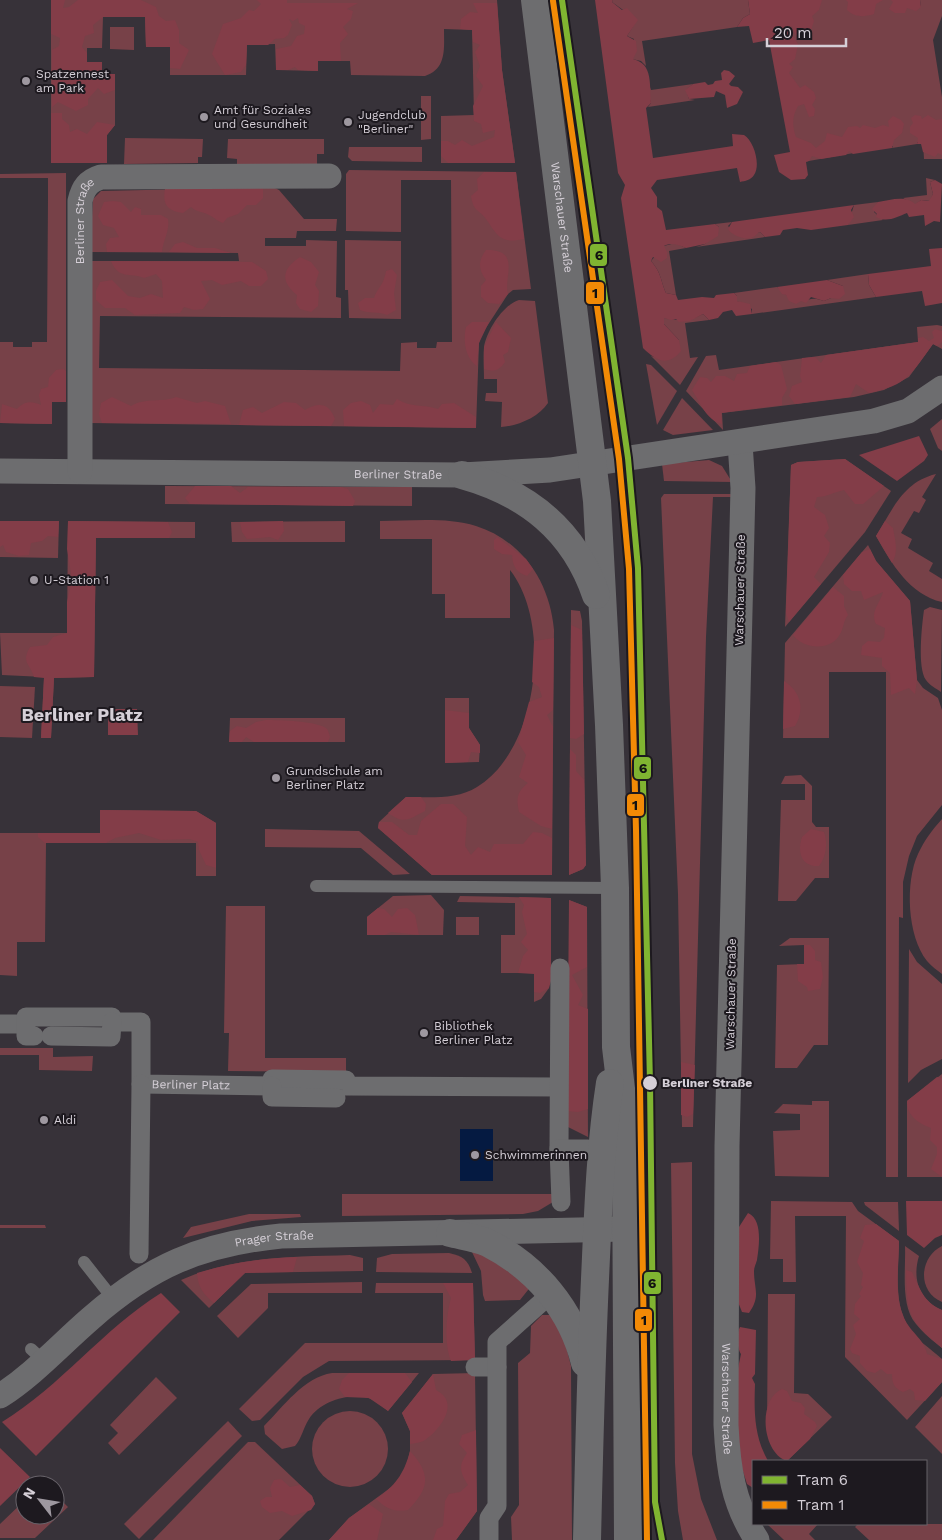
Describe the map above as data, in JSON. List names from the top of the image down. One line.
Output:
{"streets":{"street":["Warschauer Straße","Berliner Straße","Berliner Platz","Prager Straße"]},"crossings":[["Warschauer Straße","Berliner Straße"],["Warschauer Straße","Prager Straße"]],"districts":["Berliner Platz"],"places":["Spatzennest am Park","Amt für Soziales und Gesundheit","Jugendclub \"Berliner\"","U-Station 1","Grundschule am Berliner Platz","Bibliothek Berliner Platz","Berliner Straße","Aldi","Schwimmerinnen"],"lines":["tram line 6","tram line 1"],"legend":["Tram 6","Tram 1"],"scale_bar":"20 m","north":"top left"}
